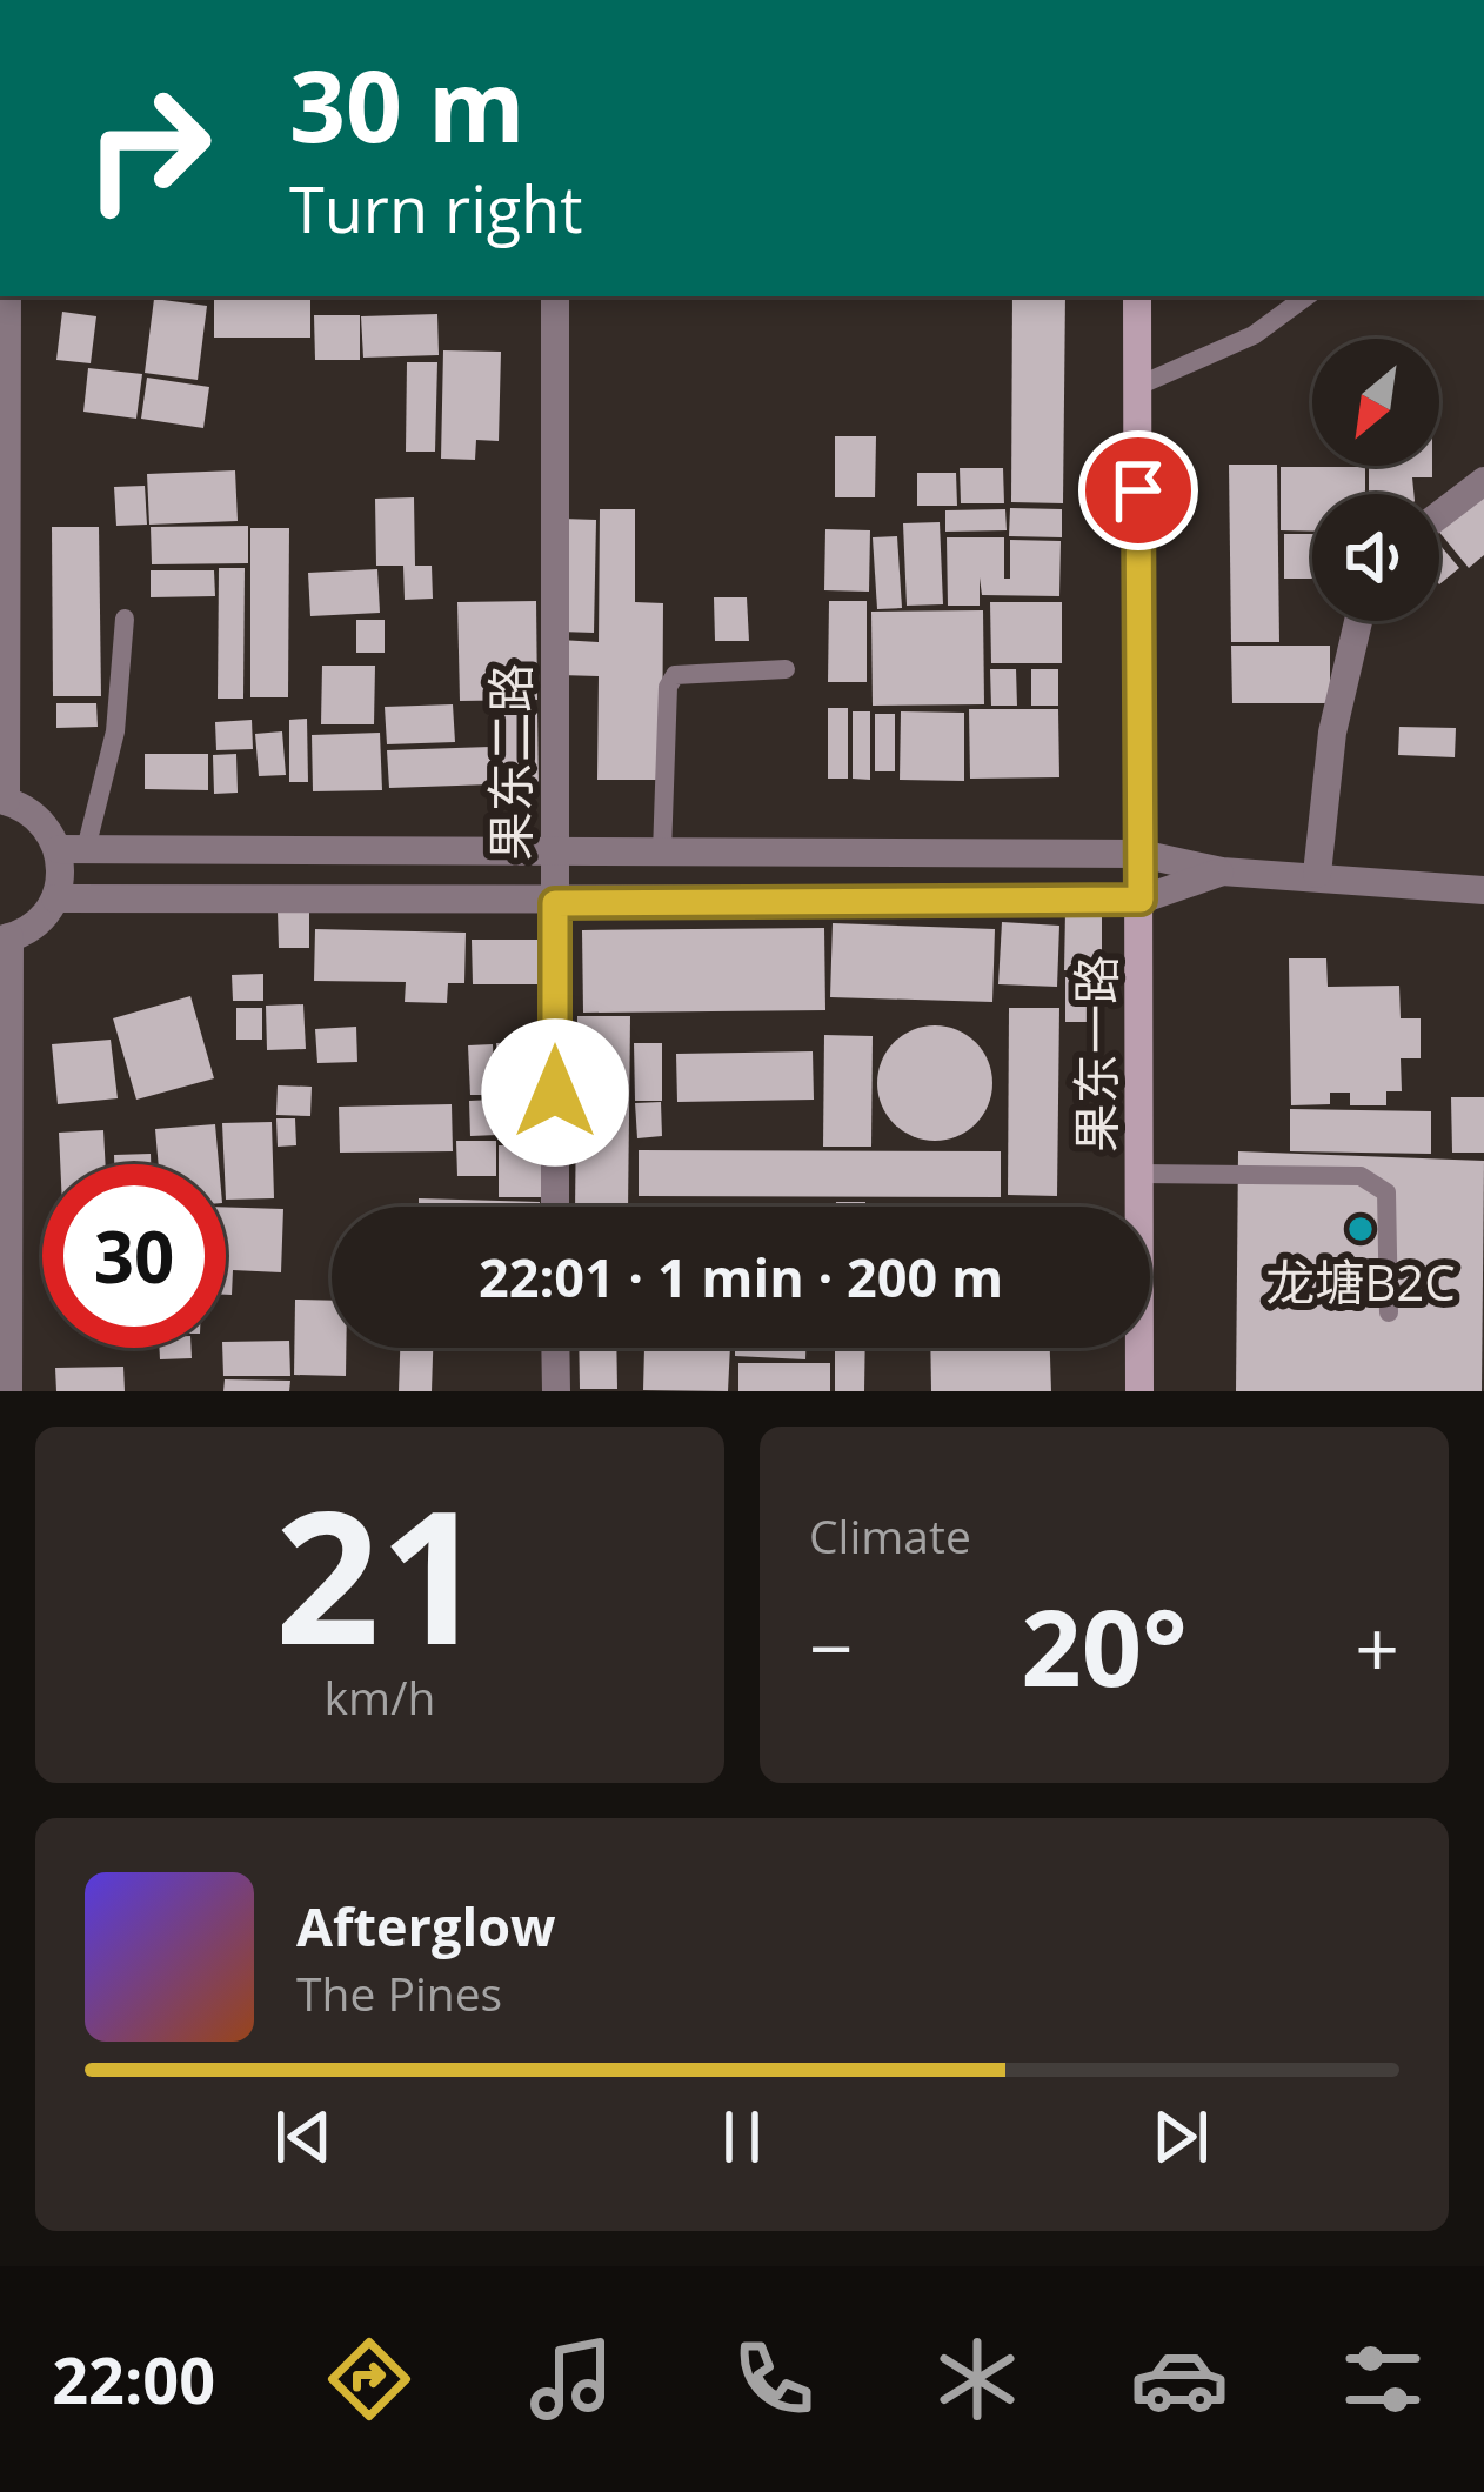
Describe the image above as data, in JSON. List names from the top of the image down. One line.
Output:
{"streets":{"main road":["果东一路"],"street":["果东二路"]},"places":["龙塘B2C"],"north":"bottom left","page":{"turn":["30 m","Turn right"],"limit":"30","trip":"22:01 · 1 min · 200 m","tile":[["21","km/h"],"Climate"],"heat":["−","20°","+"],"song":["Afterglow","The Pines"],"tabs":"22:00"}}
